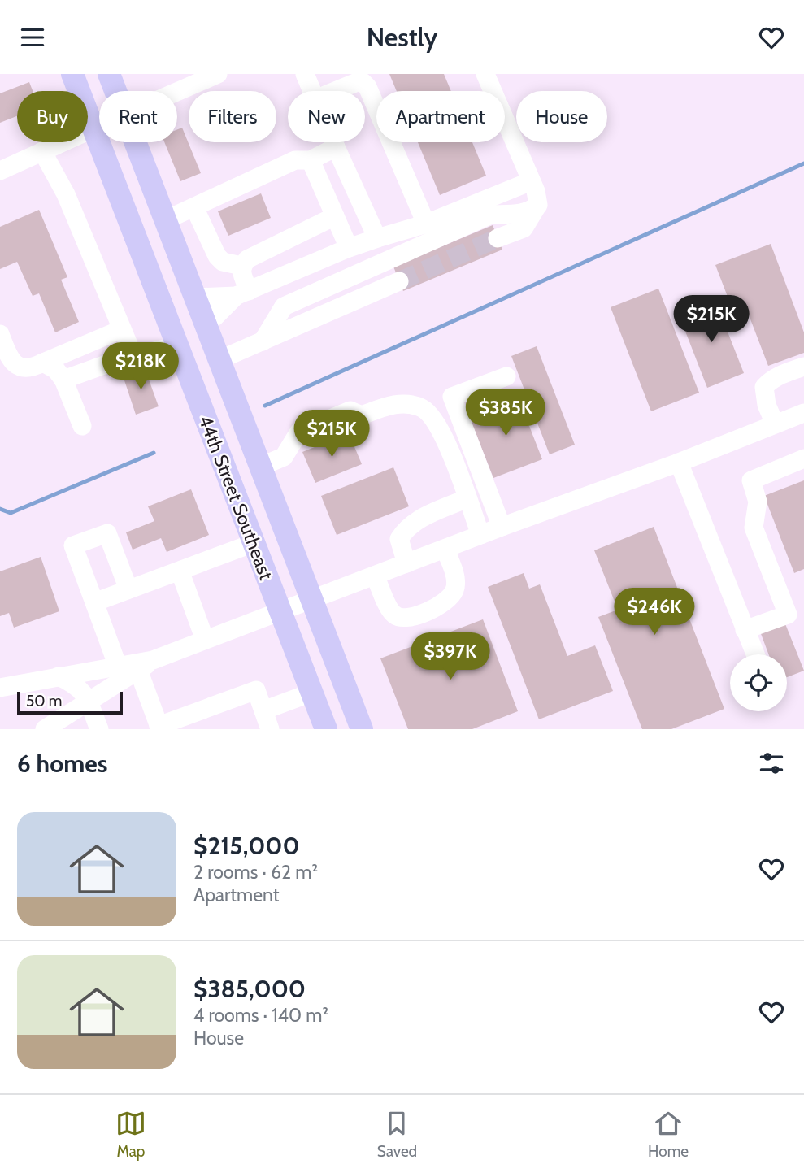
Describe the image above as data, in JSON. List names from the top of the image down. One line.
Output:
{"streets":{"main road":["44th Street Southeast"]},"scale_bar":"50 m","page":{"header":"Nestly","chip":["Buy","Rent","Filters","New","Apartment","House"],"price":["$215K","$218K","$385K","$215K","$246K","$397K"],"scale":"50 m","heading":"6 homes","list":[{"name":"$215,000","note":"2 rooms · 62 m² · Apartment"},{"name":"$385,000","note":"4 rooms · 140 m² · House"}],"tabs":["Map","Saved","Home"]}}
